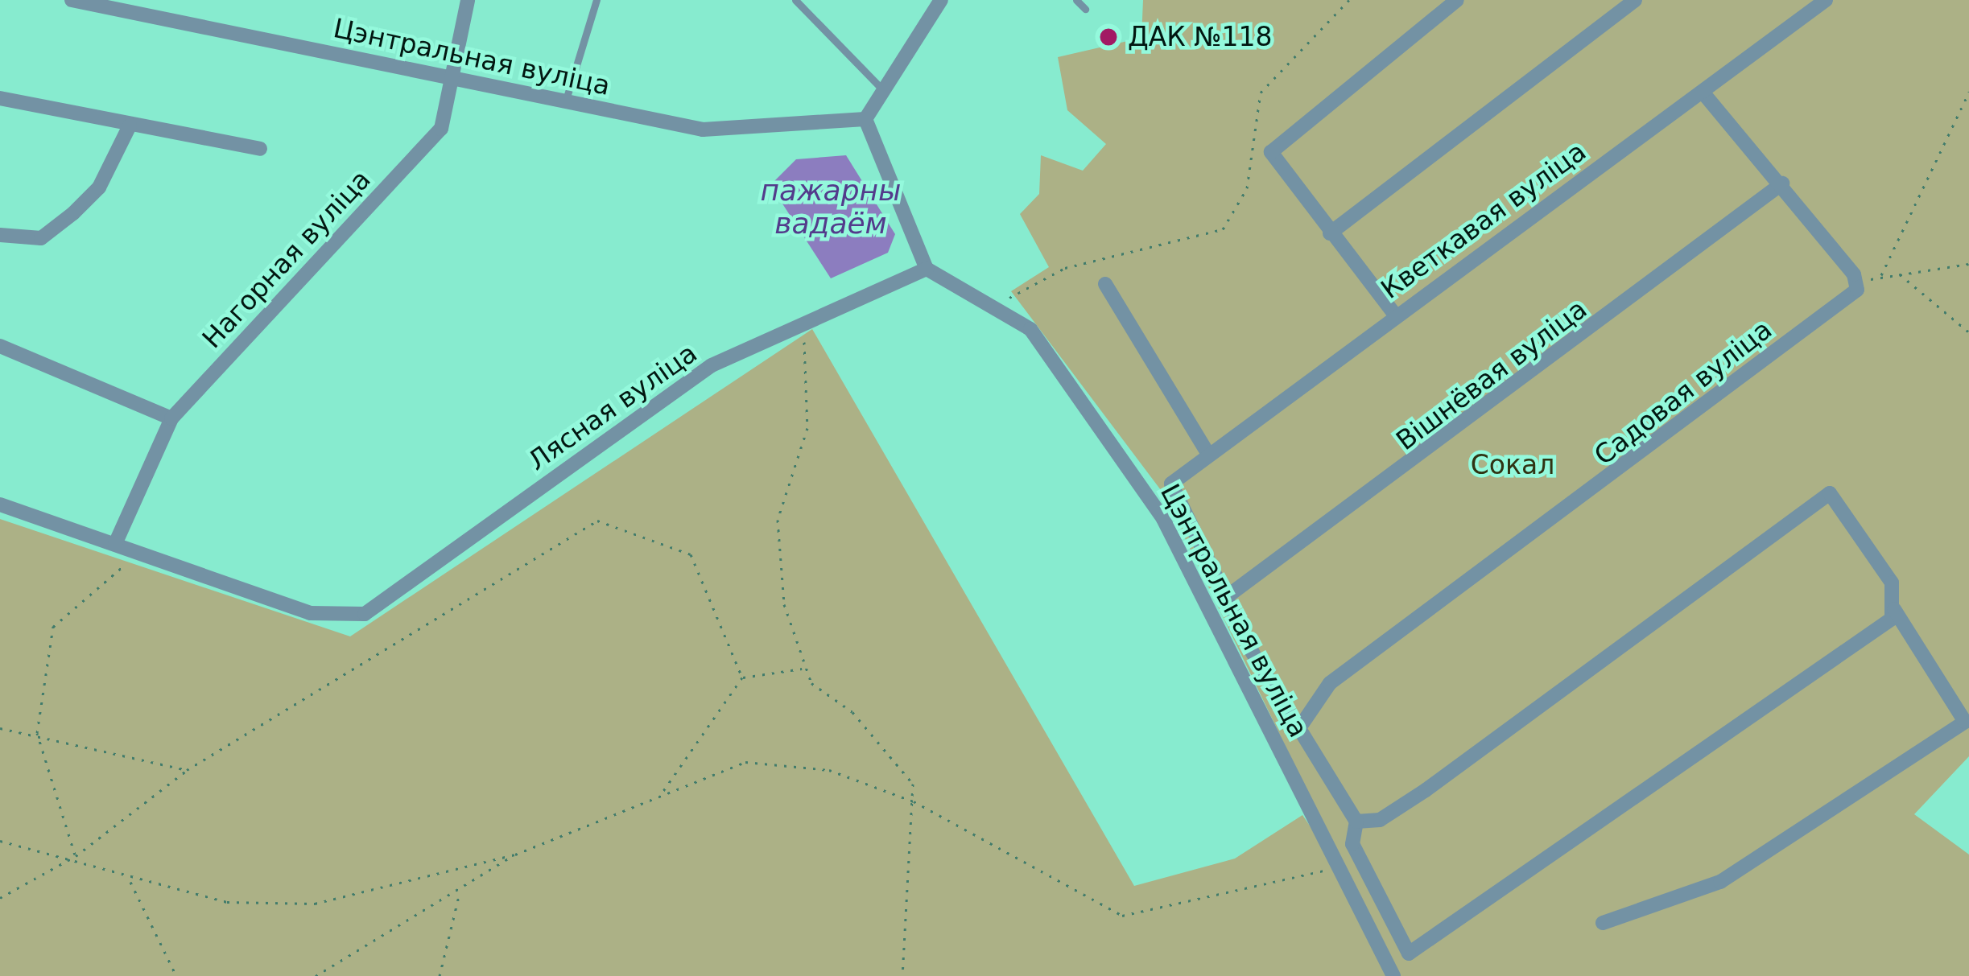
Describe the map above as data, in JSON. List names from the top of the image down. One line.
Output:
{"streets":{"street":["Цэнтральная вуліца","Кветкавая вуліца","Нагорная вуліца","Вішнёвая вуліца","Садовая вуліца","Лясная вуліца"]},"crossings":[["Цэнтральная вуліца","Нагорная вуліца"],["Цэнтральная вуліца","Лясная вуліца"],["Кветкавая вуліца","Вішнёвая вуліца"],["Вішнёвая вуліца","Садовая вуліца"]],"water":["пажарны вадаём"],"parks":["Сокал"],"places":["ДАК №118"]}
